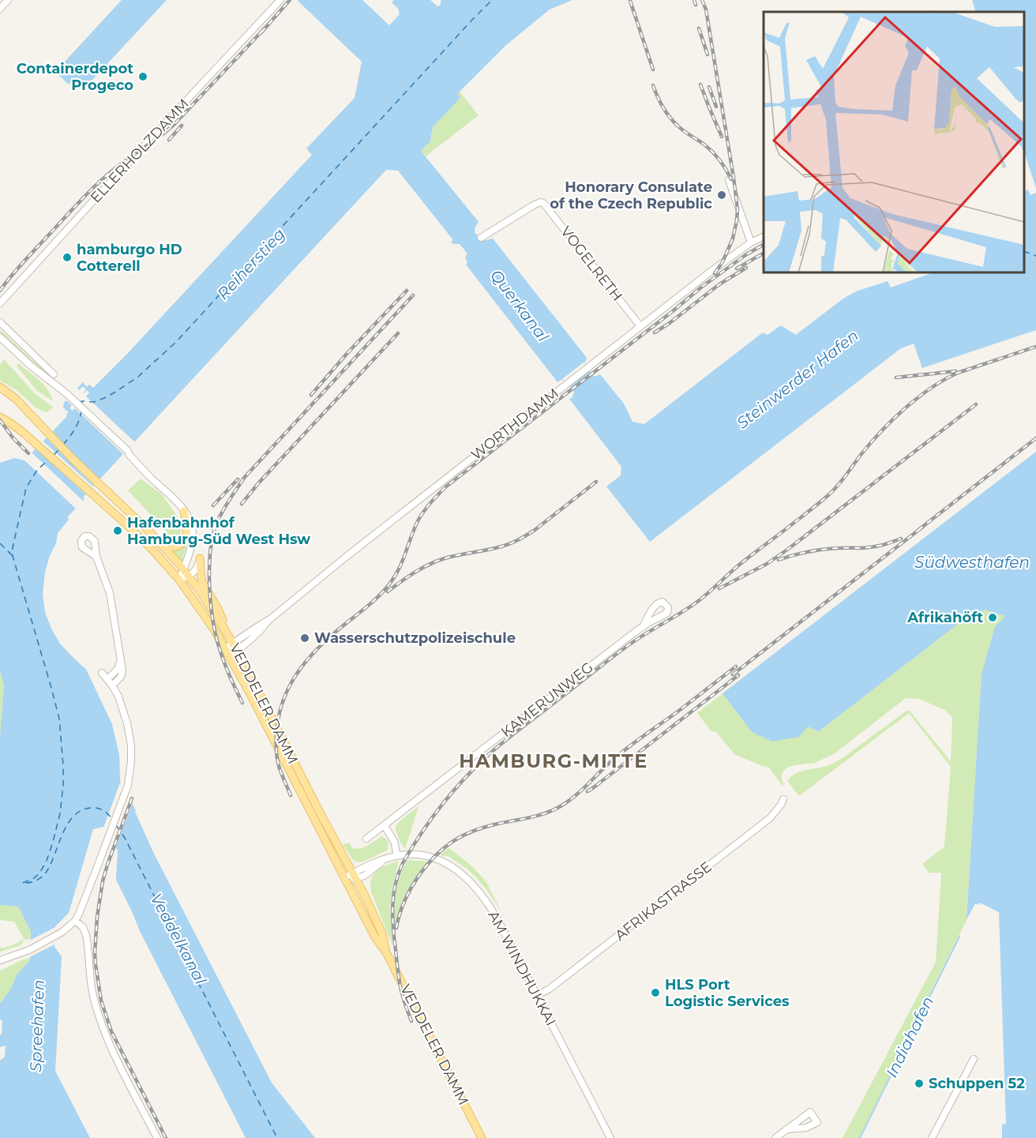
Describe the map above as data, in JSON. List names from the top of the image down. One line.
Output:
{"streets":{"main road":["VEDDELER DAMM"],"street":["ELLERHOLZDAMM","VOGELRETH","WORTHDAMM","KAMERUNWEG","AFRIKASTRASSE","AM WINDHUKKAI"]},"crossings":[["VOGELRETH","WORTHDAMM"],["WORTHDAMM","VEDDELER DAMM"],["VEDDELER DAMM","AM WINDHUKKAI"],["AFRIKASTRASSE","AM WINDHUKKAI"]],"districts":["HAMBURG-MITTE"],"water":["Reiherstieg","Querkanal","Steinwerder Hafen","Südwesthafen","Veddelkanal","Spreehafen","Indiahafen"],"places":["Containerdepot Progeco","Honorary Consulate of the Czech Republic","hamburgo HD Cotterell","Hafenbahnhof Hamburg-Süd West Hsw","Afrikahöft","Wasserschutzpolizeischule","HLS Port Logistic Services","Schuppen 52"]}
